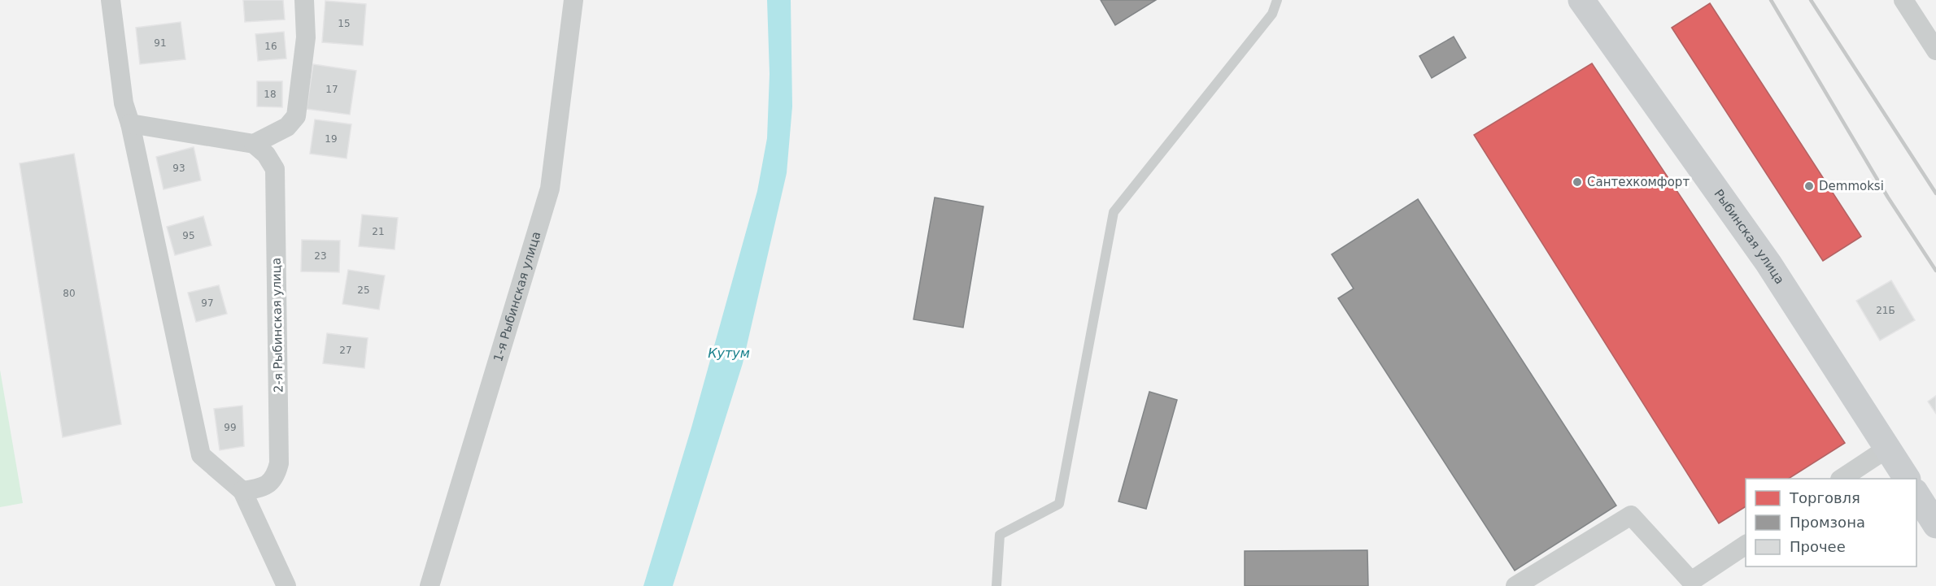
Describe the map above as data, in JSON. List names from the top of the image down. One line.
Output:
{"streets":{"main road":["Рыбинская улица"],"street":["1-я Рыбинская улица","2-я Рыбинская улица"]},"water":["Кутум"],"places":["Сантехкомфорт","Demmoksi"],"house_numbers":["15","91","16","17","18","19","93","21","95","23","25","80","97","21Б","27","99"],"legend":["Торговля","Промзона","Прочее"]}
